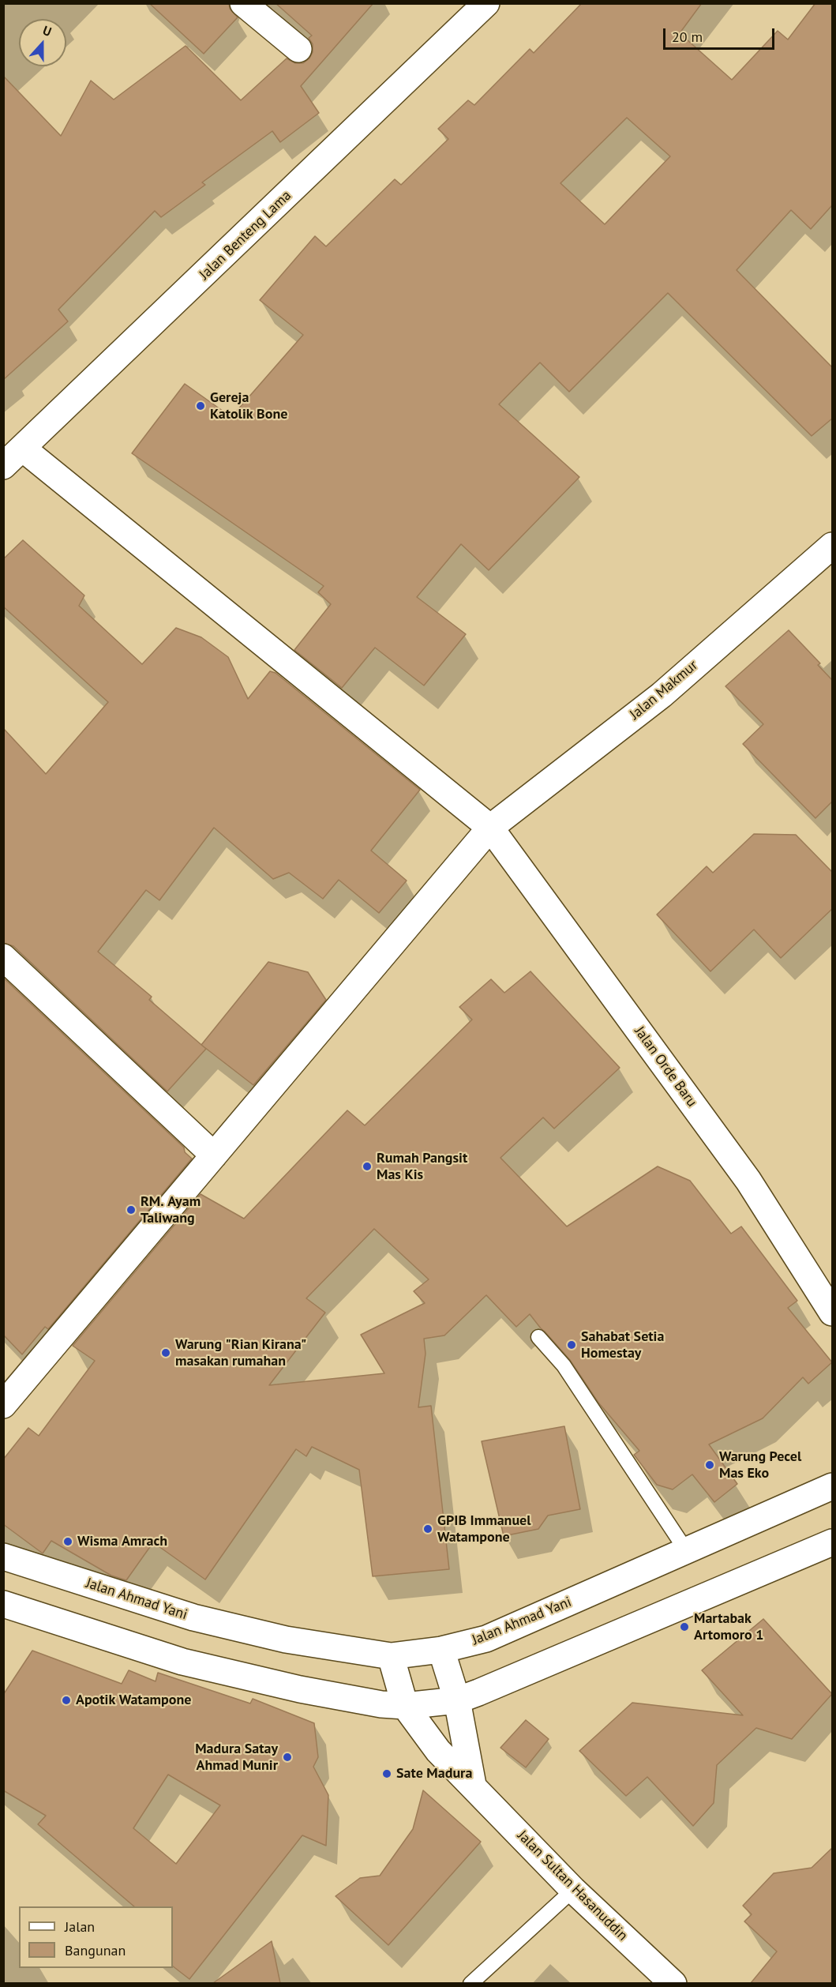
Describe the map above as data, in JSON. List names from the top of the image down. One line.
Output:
{"streets":{"street":["Jalan Benteng Lama","Jalan Makmur","Jalan Orde Baru","Jalan Ahmad Yani","Jalan Sultan Hasanuddin"]},"crossings":[["Jalan Benteng Lama","Jalan Orde Baru"],["Jalan Makmur","Jalan Orde Baru"],["Jalan Ahmad Yani","Jalan Sultan Hasanuddin"]],"places":["Gereja Katolik Bone","Rumah Pangsit Mas Kis","RM. Ayam Taliwang","Sahabat Setia Homestay","Warung \"Rian Kirana\" masakan rumahan","Warung Pecel Mas Eko","GPIB Immanuel Watampone","Wisma Amrach","Martabak Artomoro 1","Apotik Watampone","Madura Satay Ahmad Munir","Sate Madura"],"legend":["Jalan","Bangunan"],"scale_bar":"20 m","north":"top"}
